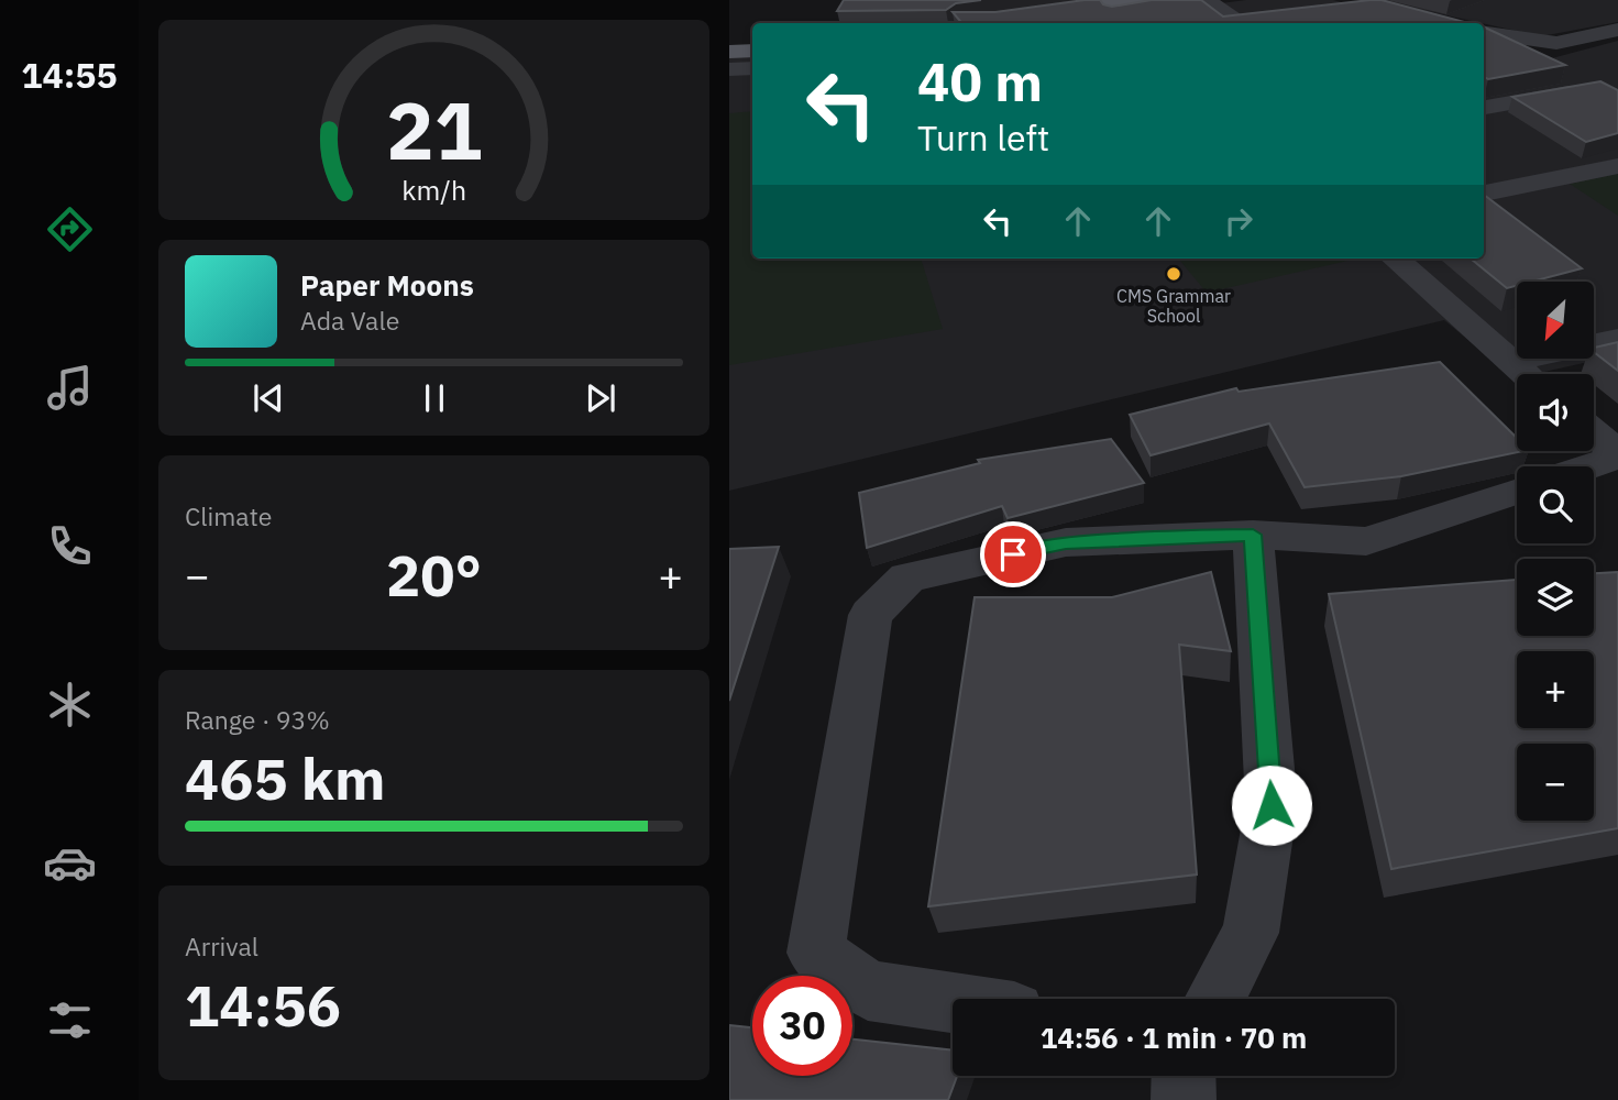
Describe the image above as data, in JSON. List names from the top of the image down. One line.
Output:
{"places":["CMS Grammar School"],"north":"bottom left","page":{"tabs":"14:55","turn":["40 m","Turn left"],"song":["Paper Moons","Ada Vale"],"map_buttons":["+","−"],"tile":["Climate",["Range · 93%","465 km"],["Arrival","14:56"]],"heat":["−","20°","+"],"limit":"30","trip":"14:56 · 1 min · 70 m","gauge":["21","km/h"]}}
